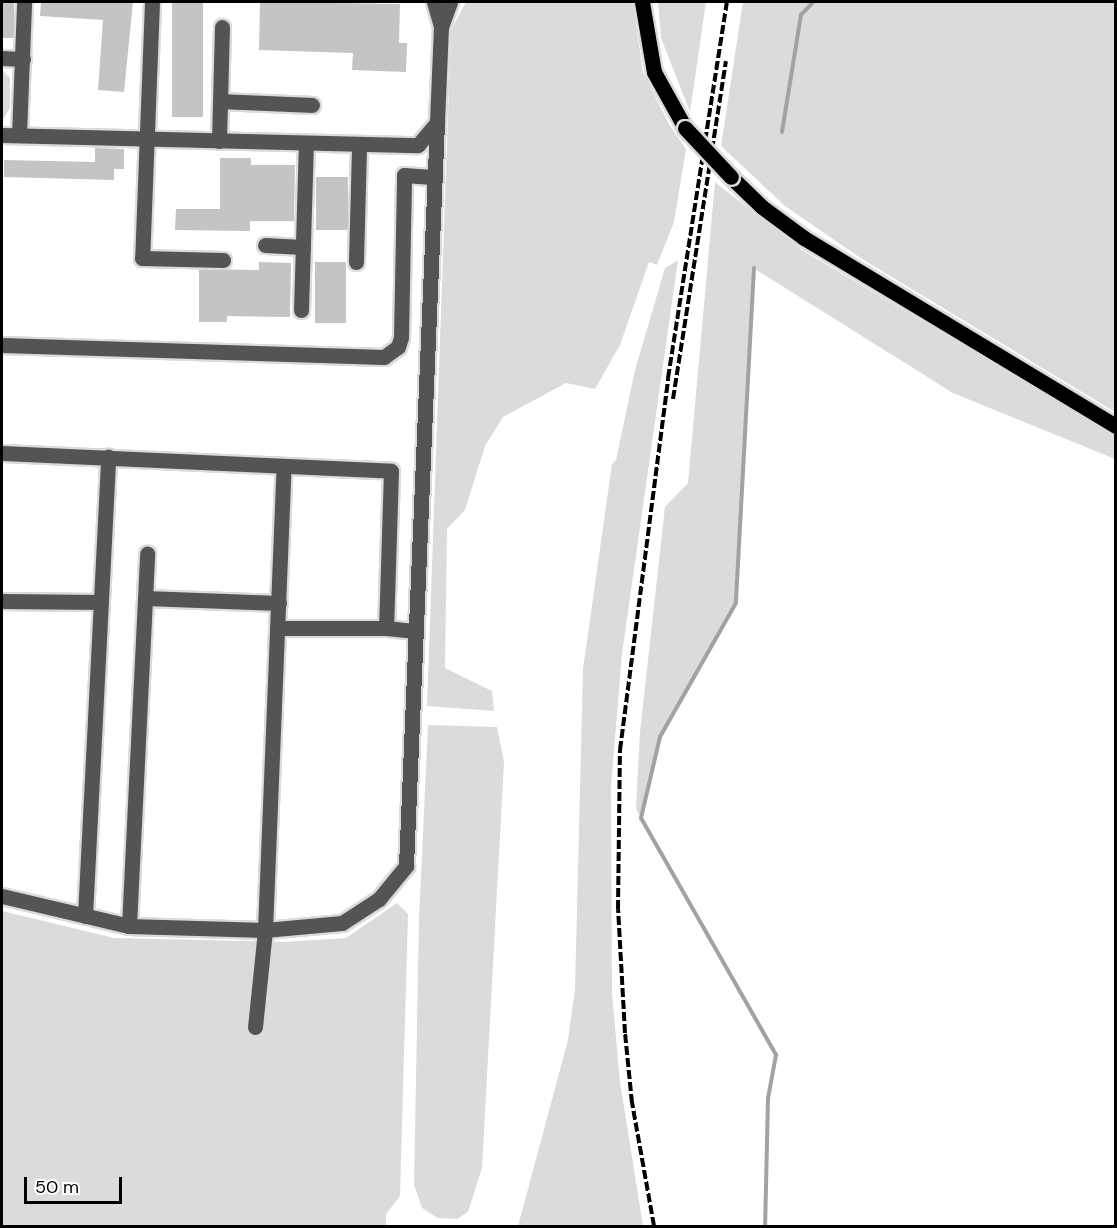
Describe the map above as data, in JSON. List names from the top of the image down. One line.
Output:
{"scale_bar":"50 m"}
